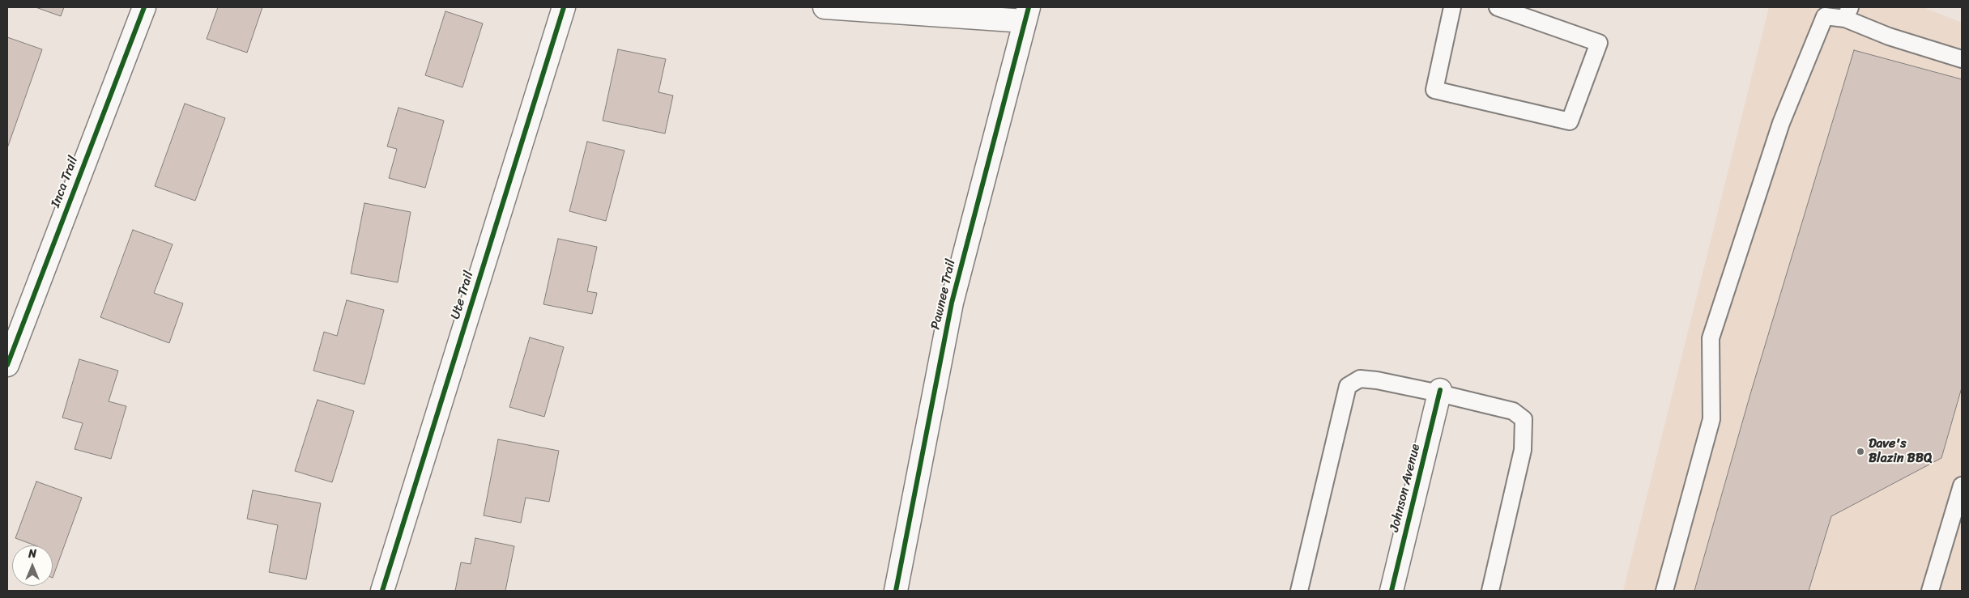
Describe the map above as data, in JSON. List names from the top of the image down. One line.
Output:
{"streets":{"street":["Inca Trail","Pawnee Trail","Ute Trail","Johnson Avenue"]},"places":["Dave's Blazin BBQ"],"north":"top"}
